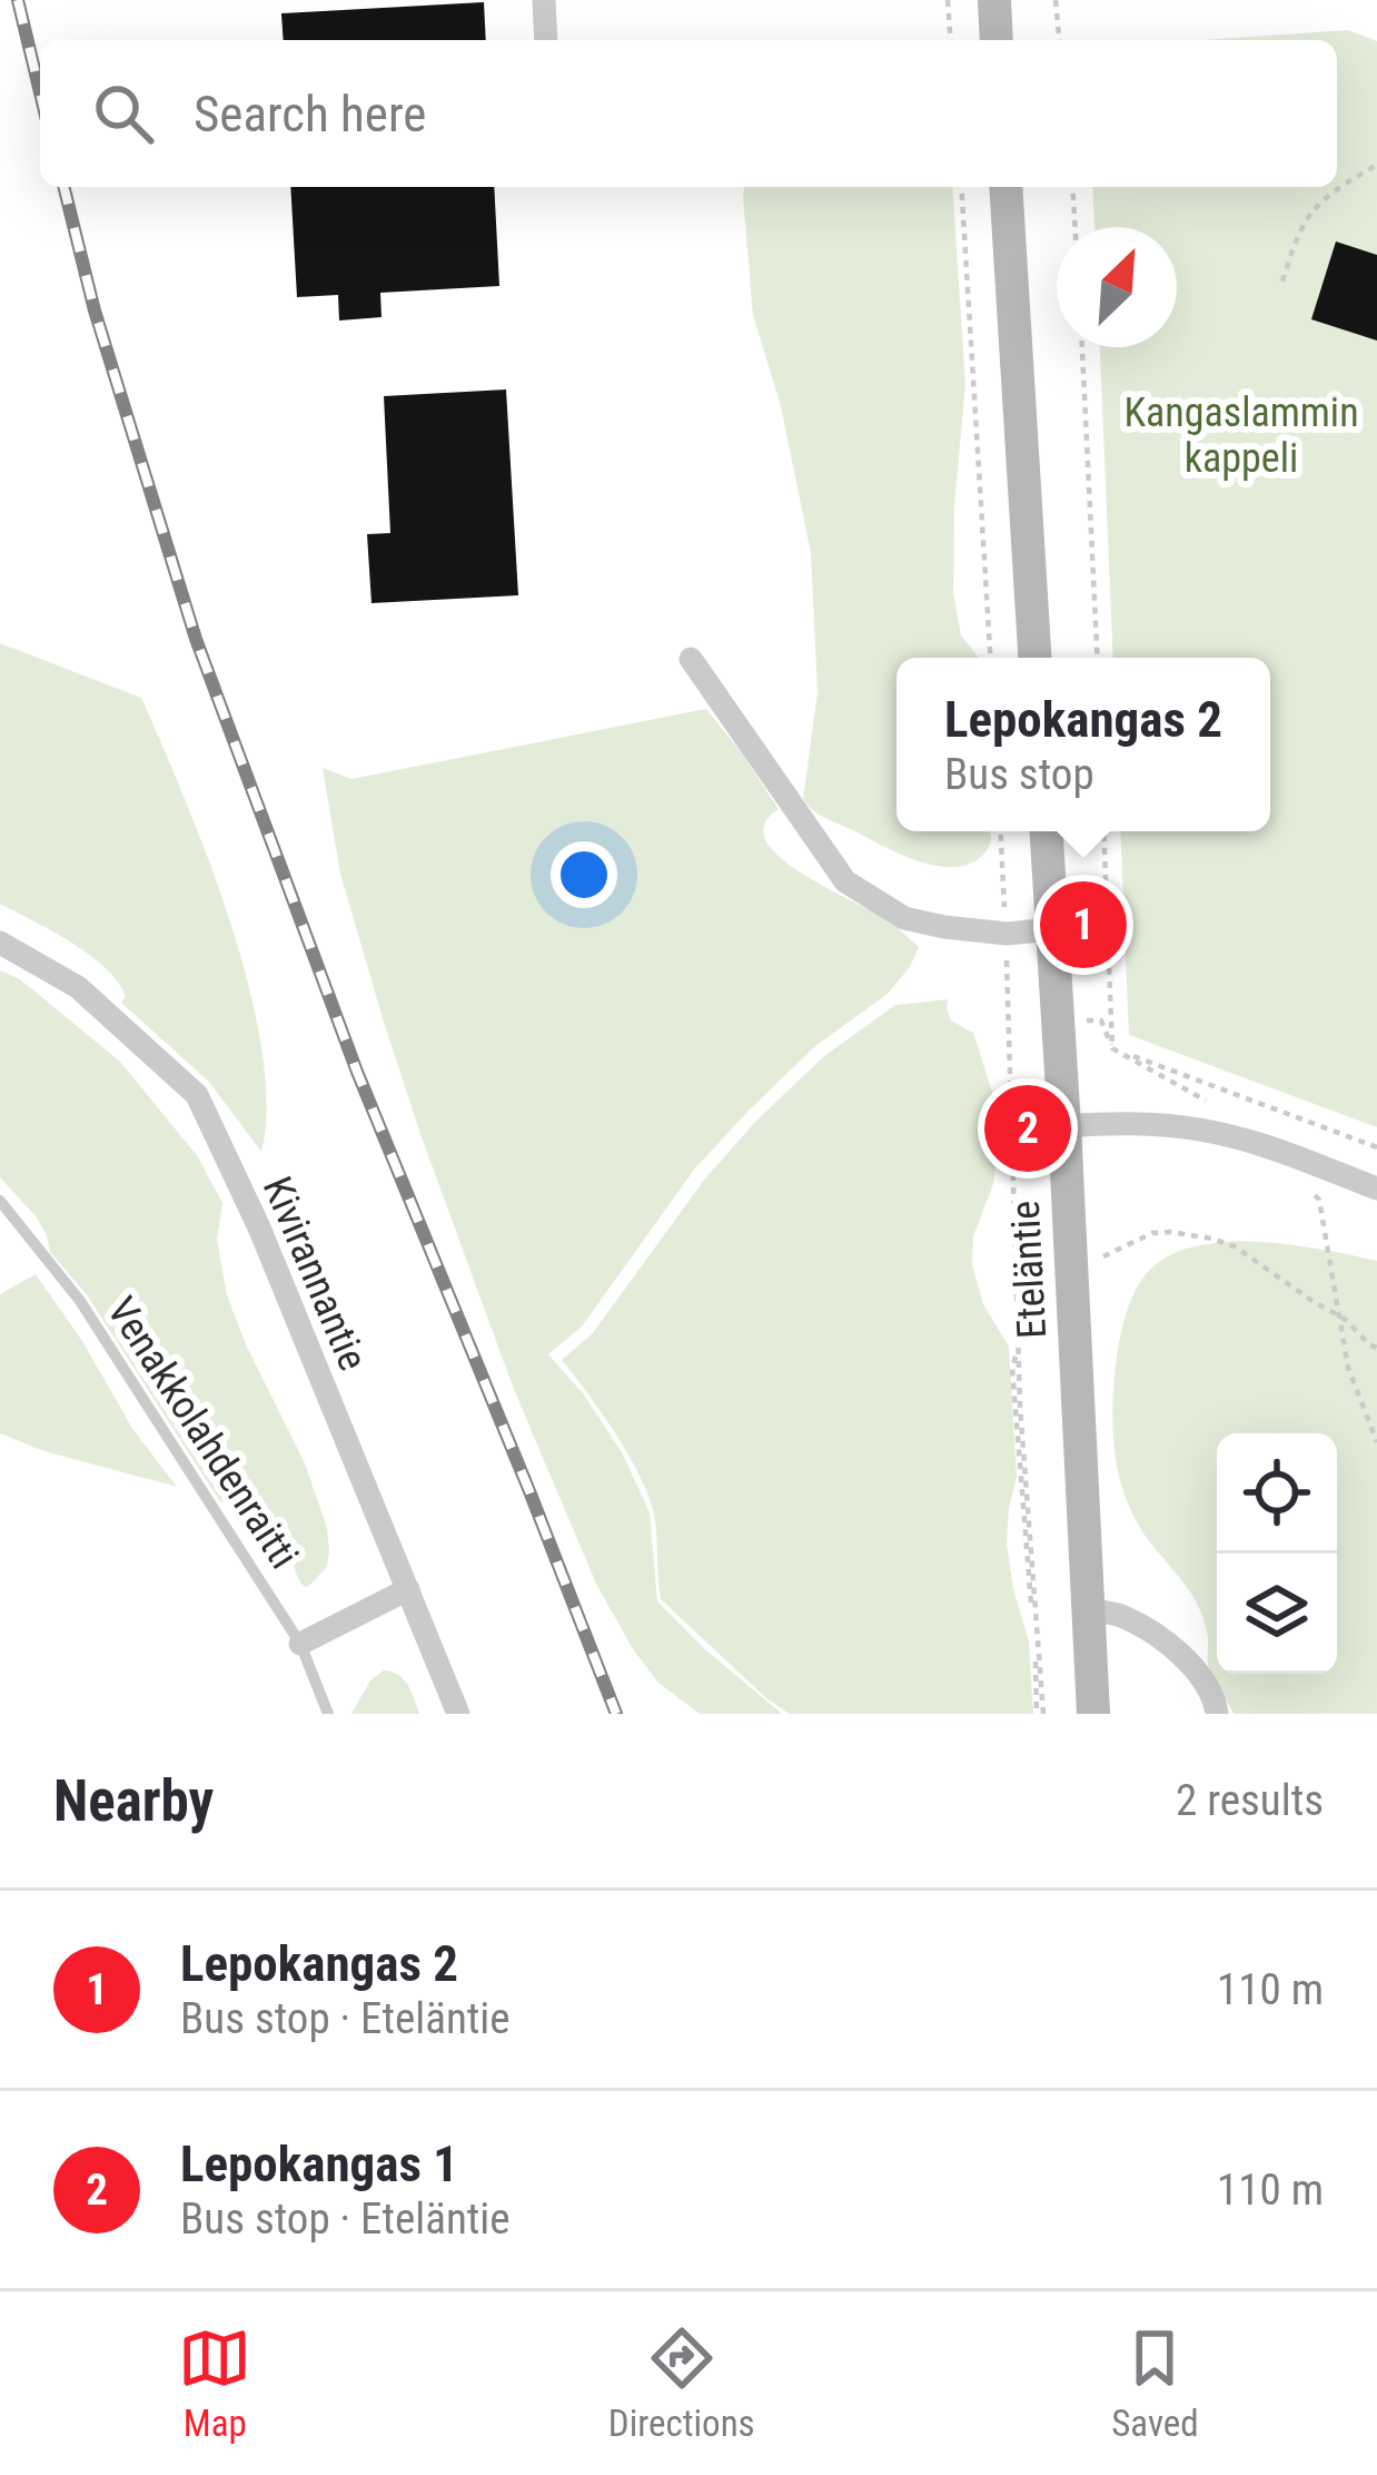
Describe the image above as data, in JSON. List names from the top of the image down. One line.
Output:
{"streets":{"street":["Eteläntie","Kivirannantie"],"lane":["Venakkolahdenraitti"]},"parks":["Kangaslammin kappeli"],"north":"top right","page":{"search":"Search here","popup":["Lepokangas 2","Bus stop"],"pins":["1","2"],"heading":["Nearby","2 results"],"list":[{"mark":"1","name":"Lepokangas 2","note":"Bus stop · Eteläntie","value":"110 m"},{"mark":"2","name":"Lepokangas 1","note":"Bus stop · Eteläntie","value":"110 m"}],"nav":["Map","Directions","Saved"]}}
